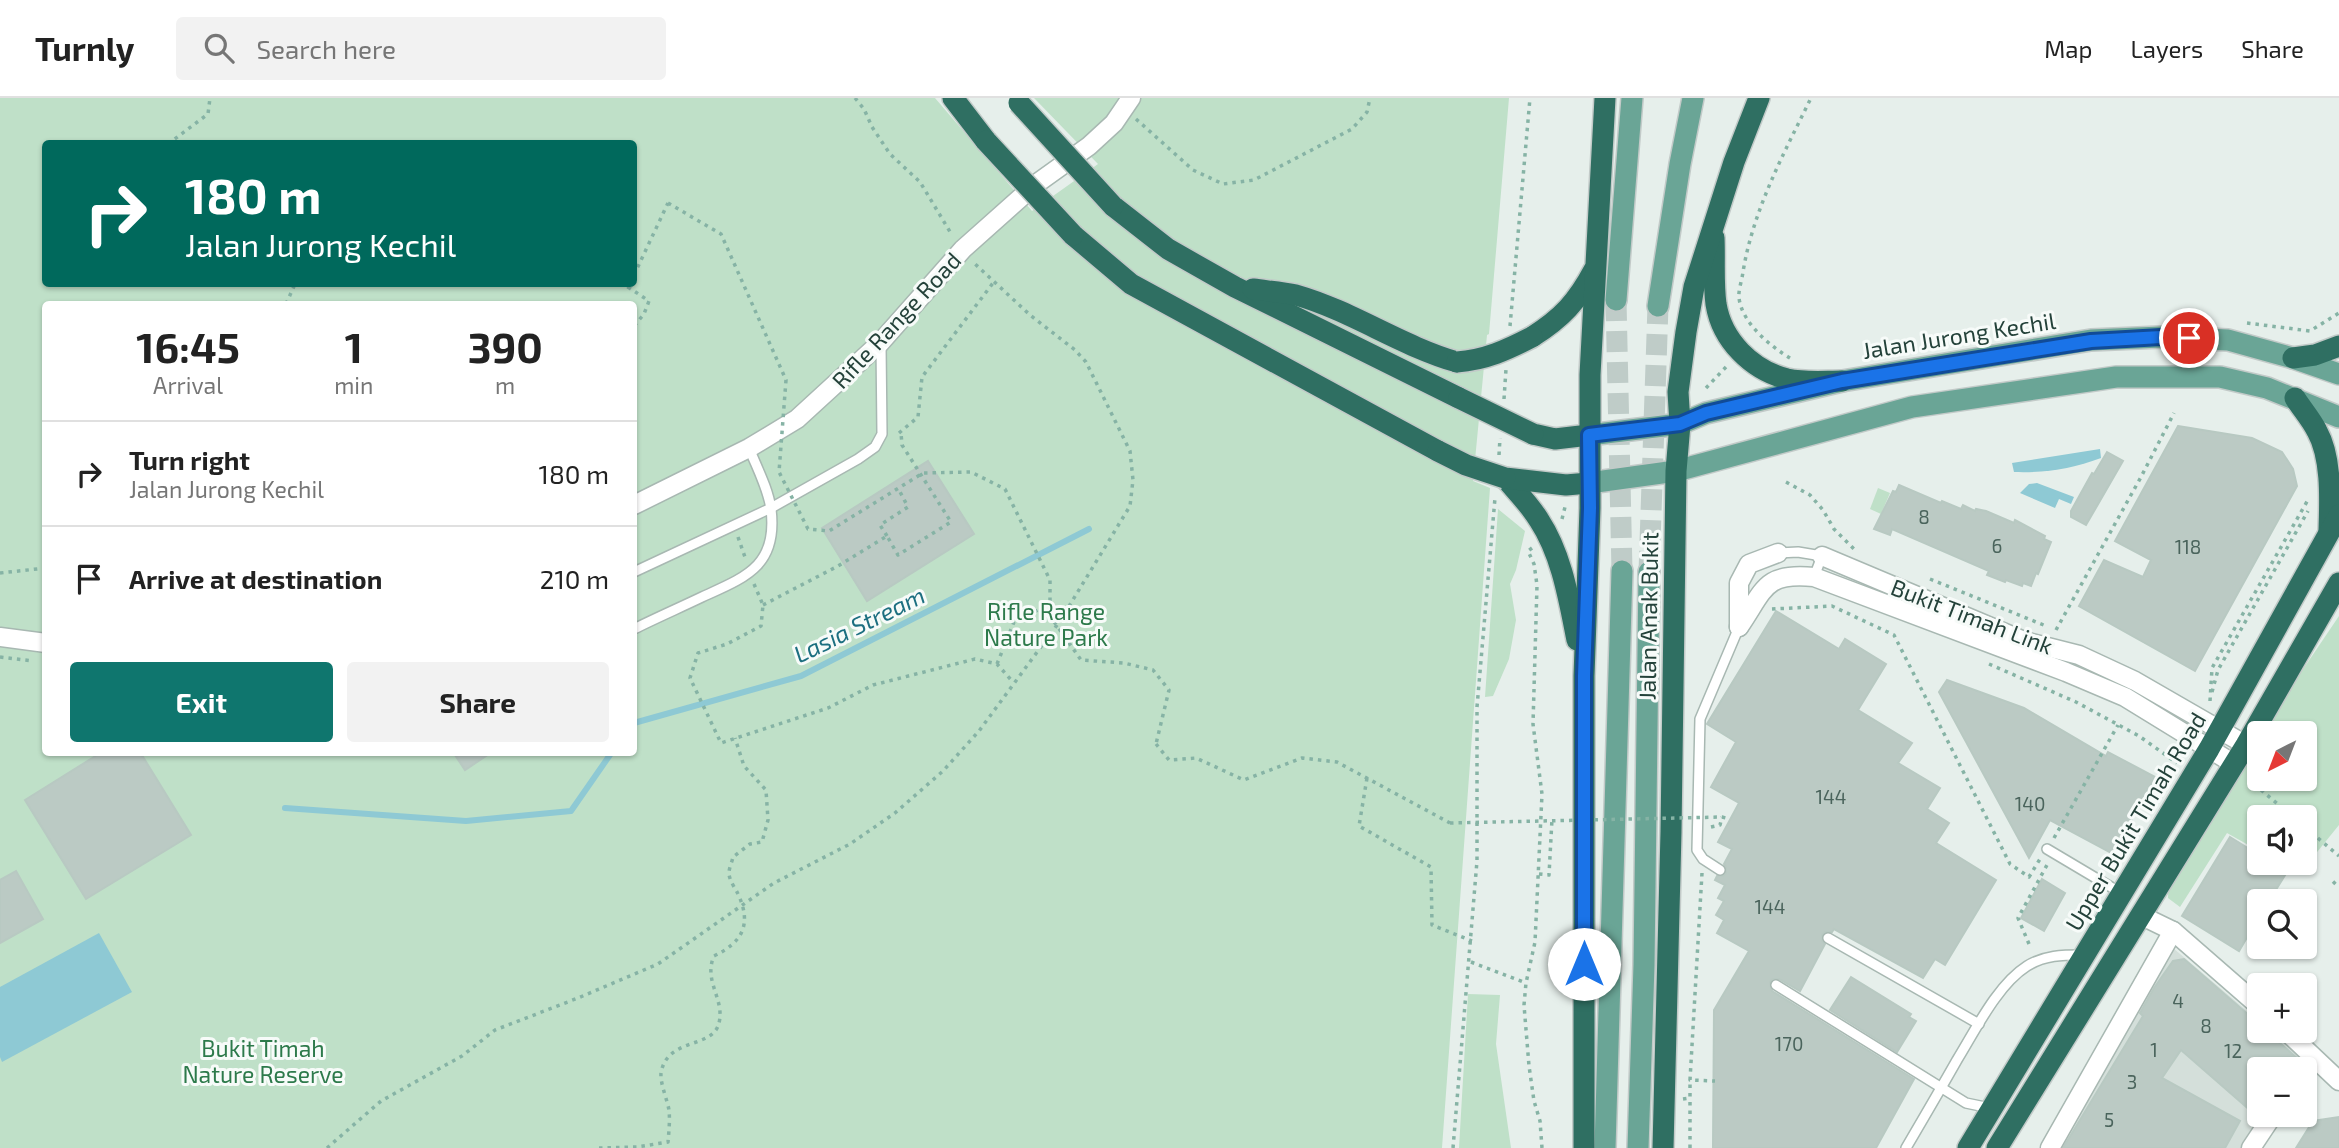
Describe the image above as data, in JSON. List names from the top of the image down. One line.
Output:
{"streets":{"highway":["Jalan Anak Bukit","Upper Bukit Timah Road"],"main road":["Jalan Jurong Kechil"],"street":["Rifle Range Road","Bukit Timah Link"]},"crossings":[["Jalan Jurong Kechil","Jalan Anak Bukit"],["Bukit Timah Link","Upper Bukit Timah Road"]],"water":["Lasia Stream"],"parks":["Rifle Range Nature Park","Bukit Timah Nature Reserve"],"house_numbers":["8","6","118","144","140","144","4","8","170","1","12","3","5"],"north":"bottom left","page":{"header":"Turnly","search":"Search here","nav":["Map","Layers","Share"],"turn":["180 m","Jalan Jurong Kechil"],"eta":["16:45","Arrival","1","min","390","m"],"list":[{"name":"Turn right","note":"Jalan Jurong Kechil","value":"180 m"},{"name":"Arrive at destination","value":"210 m"}],"buttons":["Exit","Share"],"map_buttons":["+","−"]}}
